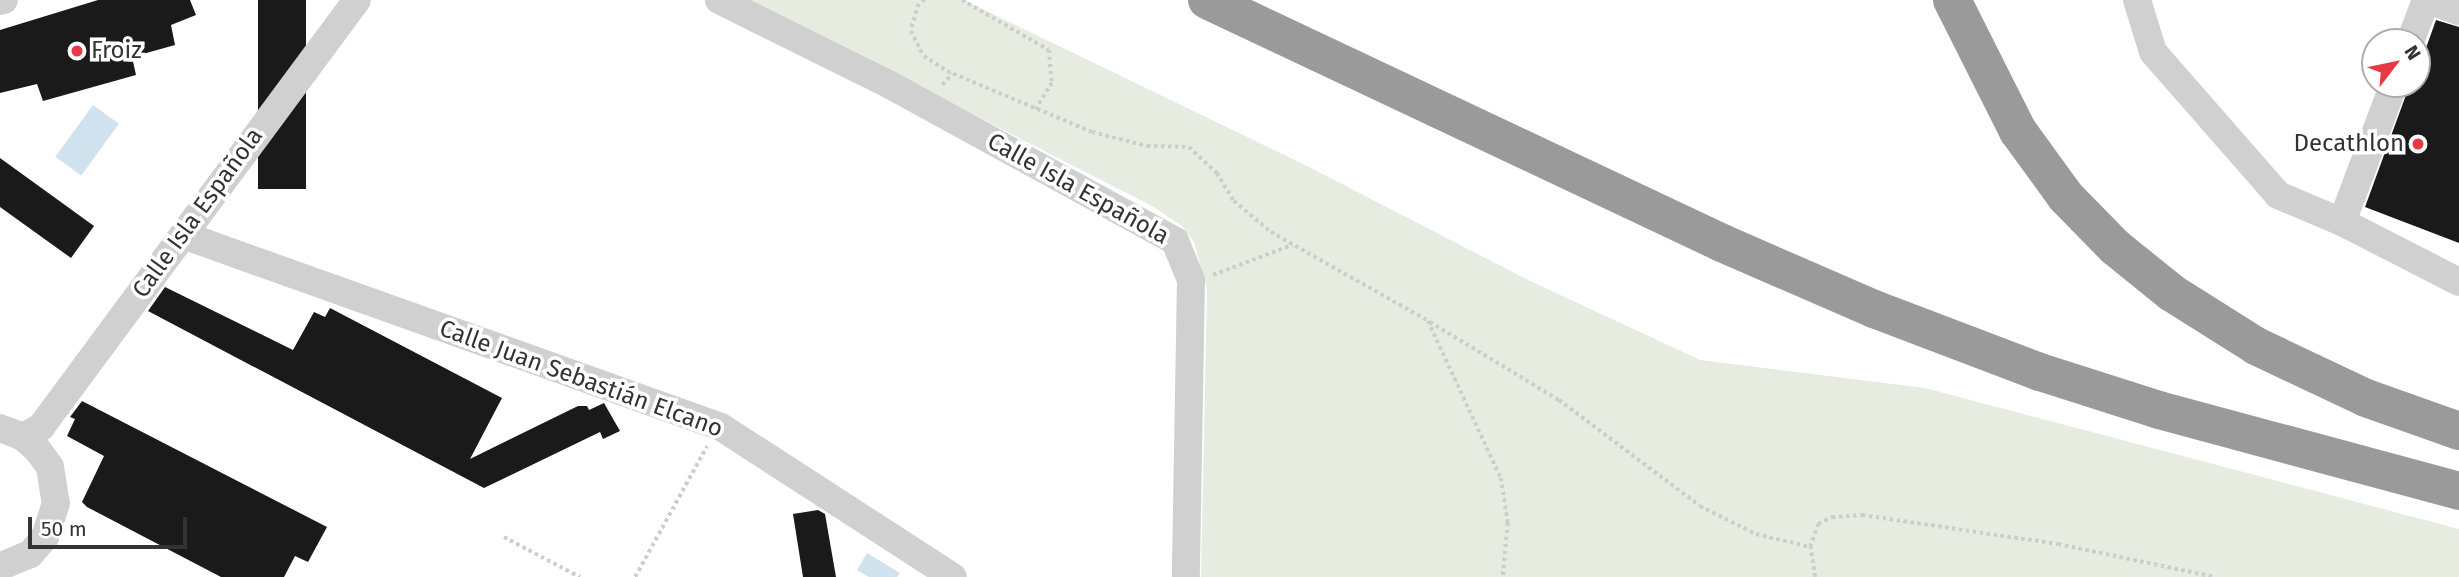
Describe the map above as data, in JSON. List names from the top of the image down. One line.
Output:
{"streets":{"street":["Calle Isla Española","Calle Juan Sebastián Elcano"]},"crossings":[["Calle Isla Española","Calle Juan Sebastián Elcano"]],"places":["Froiz","Decathlon"],"scale_bar":"50 m","north":"top right"}
